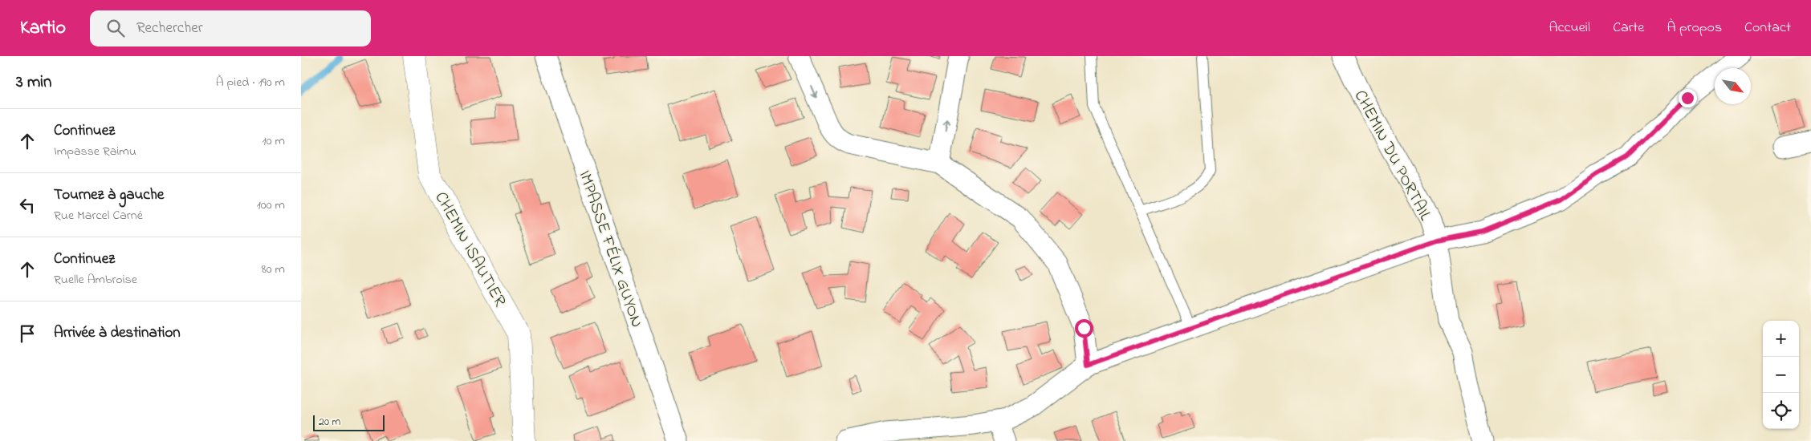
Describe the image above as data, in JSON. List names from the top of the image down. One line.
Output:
{"streets":{"main road":["CHEMIN ISAUTIER"],"street":["CHEMIN DU PORTAIL","IMPASSE FÉLIX GUYON"]},"scale_bar":"20 m","north":"bottom right","page":{"header":"Kartio","search":"Rechercher","nav":["Accueil","Carte","À propos","Contact"],"heading":["3 min","À pied · 190 m"],"list":[["Continuez","Impasse Raimu","10 m"],["Tournez à gauche","Rue Marcel Carné","100 m"],["Continuez","Ruelle Ambroise","80 m"],"Arrivée à destination"],"map_buttons":["+","−"],"scale":"20 m"}}
